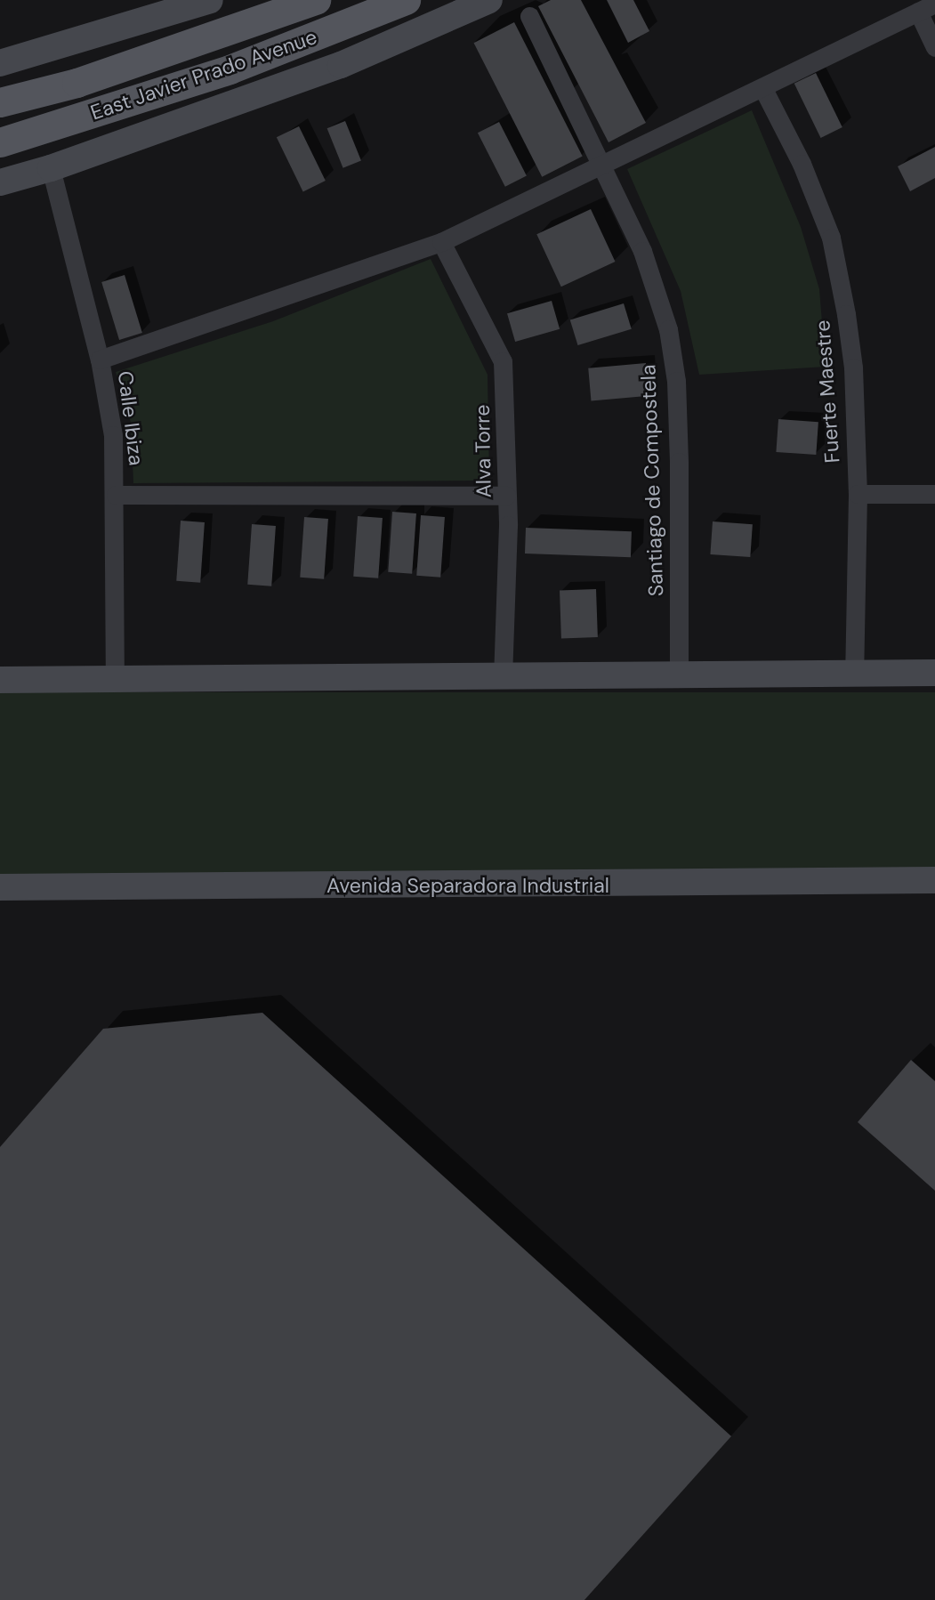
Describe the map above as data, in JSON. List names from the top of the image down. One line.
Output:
{"streets":{"main road":["East Javier Prado Avenue","Avenida Separadora Industrial"],"street":["Fuerte Maestre","Calle Ibiza","Alva Torre","Santiago de Compostela"]}}
